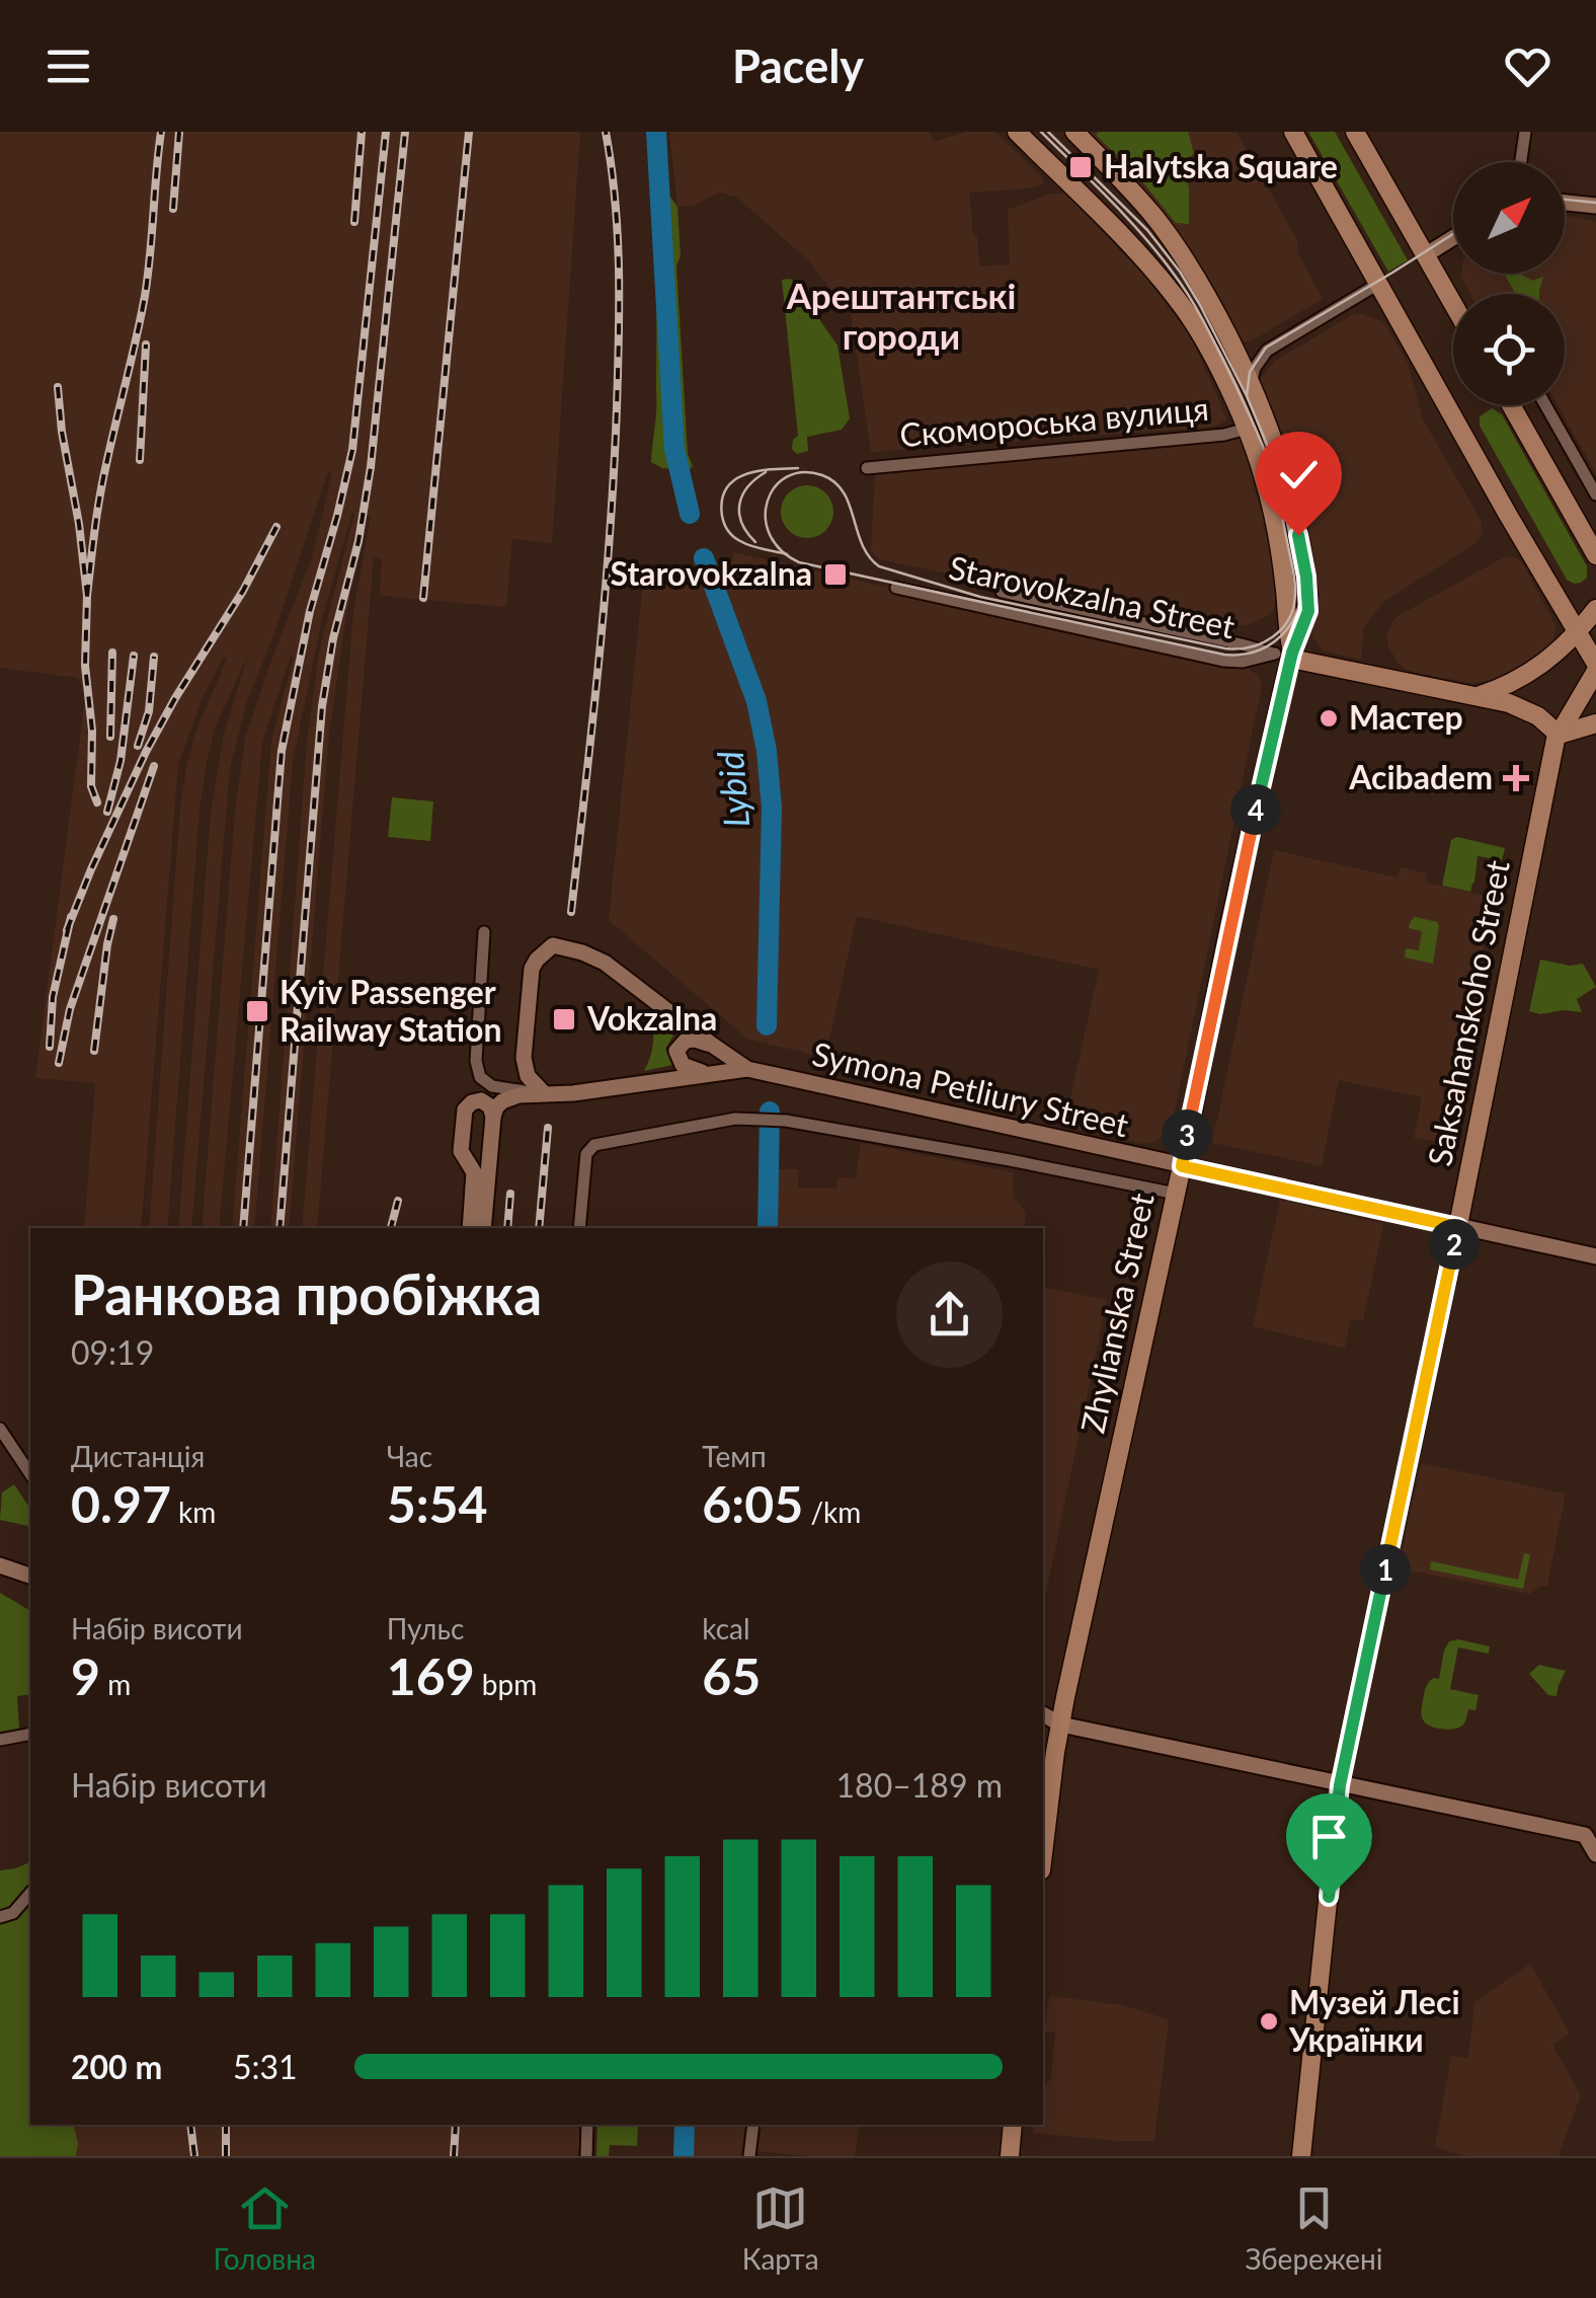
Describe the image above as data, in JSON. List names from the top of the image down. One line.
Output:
{"streets":{"main road":["Starovokzalna Street","Saksahanskoho Street","Symona Petliury Street","Zhylianska Street"],"street":["Скомороська вулиця"]},"crossings":[["Скомороська вулиця","Zhylianska Street"],["Starovokzalna Street","Saksahanskoho Street"],["Starovokzalna Street","Zhylianska Street"],["Saksahanskoho Street","Symona Petliury Street"],["Symona Petliury Street","Zhylianska Street"]],"districts":["Арештантські городи"],"water":["Lybid"],"places":{"transit":["Halytska Square","Starovokzalna","Kyiv Passenger Railway Station","Vokzalna"],"other":["Мастер","Музей Лесі Українки"],"health":["Acibadem"]},"north":"top right","page":{"header":"Pacely","pins":["4","3","2","1"],"heading":["Ранкова пробіжка","09:19"],"stats":[["Дистанція","0.97 km"],["Час","5:54"],["Темп","6:05 /km"],["Набір висоти","9 m"],["Пульс","169 bpm"],["kcal","65"]],"chart":["Набір висоти","180–189 m"],"list":[{"name":"200 m","note":"5:31"}],"tabs":["Головна","Карта","Збережені"]}}
